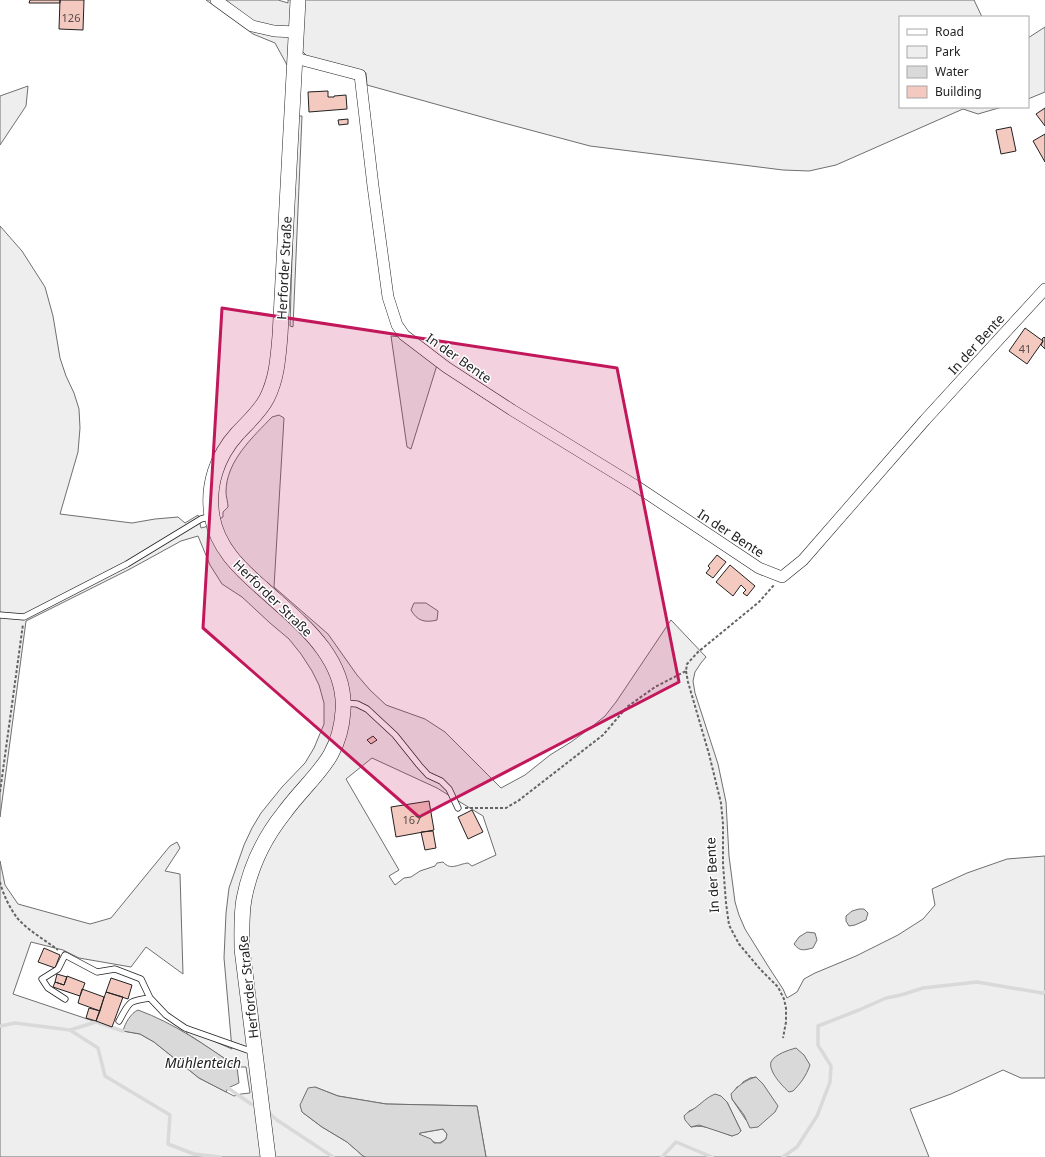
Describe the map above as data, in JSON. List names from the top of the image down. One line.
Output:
{"streets":{"main road":["Herforder Straße"],"street":["In der Bente"]},"crossings":[["Herforder Straße","In der Bente"]],"water":["Mühlenteich"],"house_numbers":["126","41","167"],"legend":["Road","Park","Water","Building"]}
